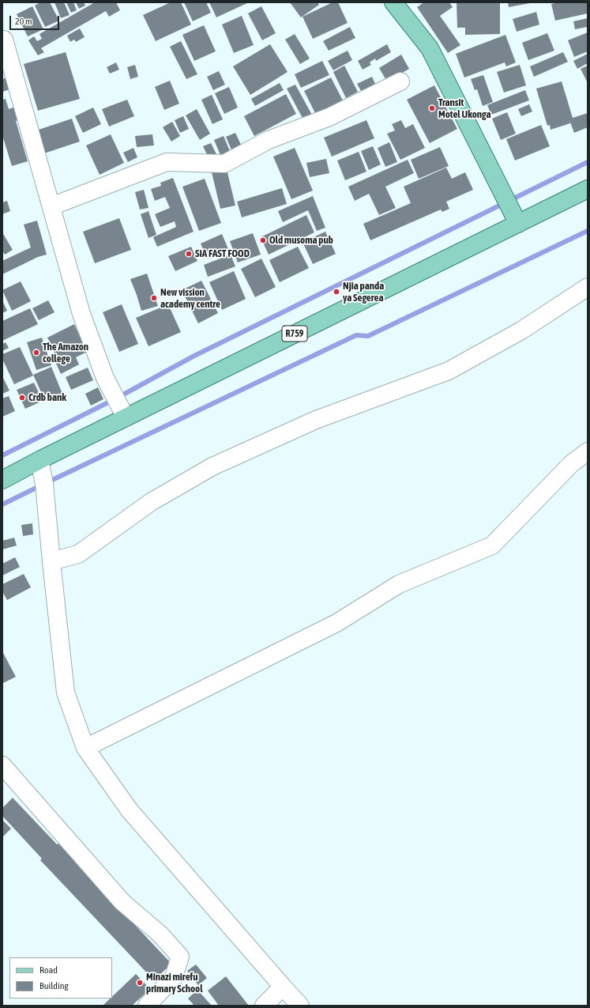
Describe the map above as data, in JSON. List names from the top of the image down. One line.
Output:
{"streets":{"main road":["R759"]},"places":["Transit Motel Ukonga","Old musoma pub","SIA FAST FOOD","Njia panda ya Segerea","New vission academy centre","The Amazon college","Crdb bank","Minazi mirefu primary School"],"legend":["Road","Building"],"scale_bar":"20 m"}
